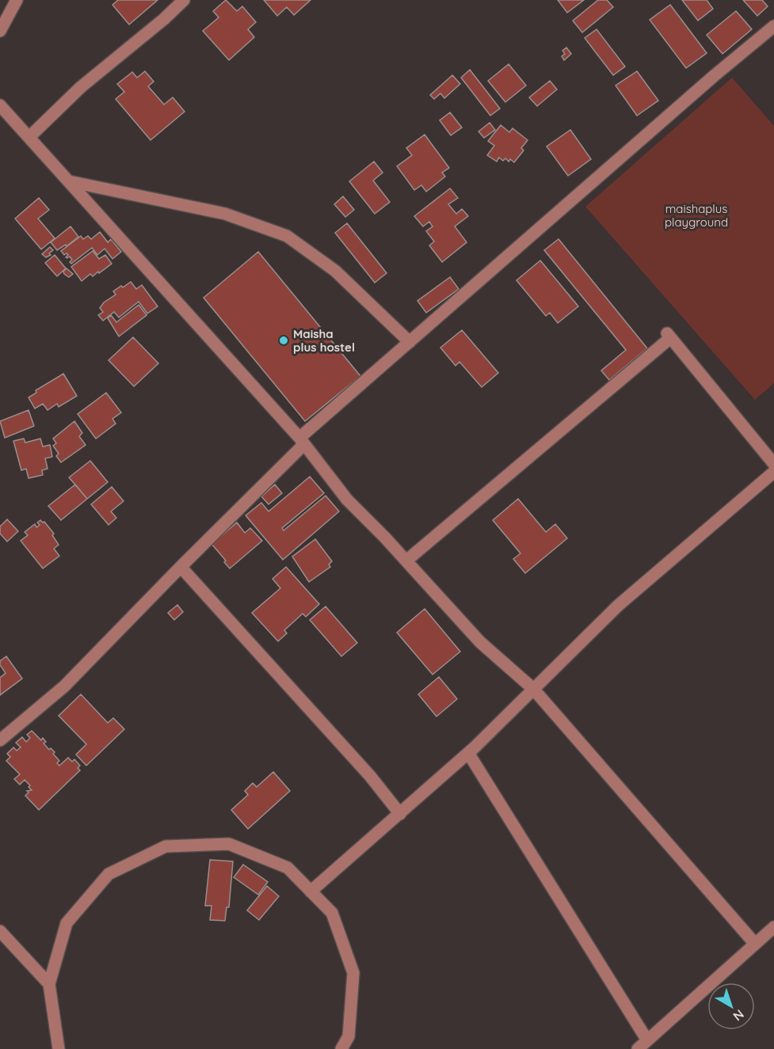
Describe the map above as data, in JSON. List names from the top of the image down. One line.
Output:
{"parks":["maishaplus playground"],"places":["Maisha plus hostel"],"north":"bottom right"}
